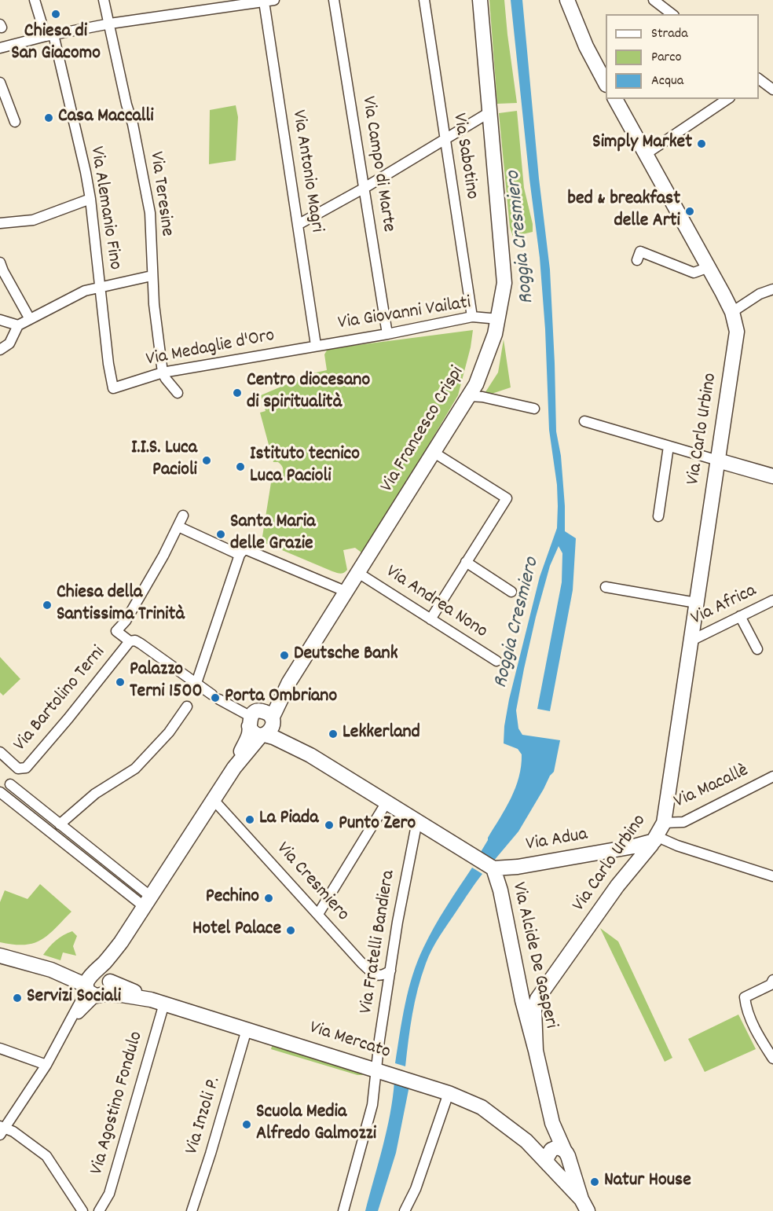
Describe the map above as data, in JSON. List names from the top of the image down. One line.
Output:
{"streets":{"street":["Via Sabotino","Via Campo di Marte","Via Antonio Magri","Via Teresine","Via Alemanio Fino","Via Giovanni Vailati","Via Medaglie d'Oro","Via Carlo Urbino","Via Francesco Crispi","Via Andrea Nono","Via Africa","Via Bartolino Terni","Via Macallè","Via Adua","Via Cresmiero","Via Fratelli Bandiera","Via Alcide De Gasperi","Via Mercato","Via Agostino Fondulo","Via Inzoli P."]},"crossings":[["Via Sabotino","Via Giovanni Vailati"],["Via Campo di Marte","Via Giovanni Vailati"],["Via Antonio Magri","Via Giovanni Vailati"],["Via Antonio Magri","Via Medaglie d'Oro"],["Via Teresine","Via Medaglie d'Oro"],["Via Alemanio Fino","Via Medaglie d'Oro"],["Via Giovanni Vailati","Via Medaglie d'Oro"],["Via Giovanni Vailati","Via Francesco Crispi"],["Via Carlo Urbino","Via Africa"],["Via Carlo Urbino","Via Macallè"],["Via Carlo Urbino","Via Adua"],["Via Carlo Urbino","Via Alcide De Gasperi"],["Via Francesco Crispi","Via Andrea Nono"],["Via Adua","Via Alcide De Gasperi"],["Via Cresmiero","Via Fratelli Bandiera"],["Via Fratelli Bandiera","Via Mercato"],["Via Alcide De Gasperi","Via Mercato"],["Via Mercato","Via Agostino Fondulo"],["Via Mercato","Via Inzoli P."]],"water":["Roggia Cresmiero"],"places":["Chiesa di San Giacomo","Casa Maccalli","Simply Market","bed & breakfast delle Arti","Centro diocesano di spiritualità","I.I.S. Luca Pacioli","Istituto tecnico Luca Pacioli","Santa Maria delle Grazie","Chiesa della Santissima Trinità","Deutsche Bank","Palazzo Terni 1500","Porta Ombriano","Lekkerland","La Piada","Punto Zero","Pechino","Hotel Palace","Servizi Sociali","Scuola Media Alfredo Galmozzi","Natur House"],"legend":["Strada","Parco","Acqua"]}
